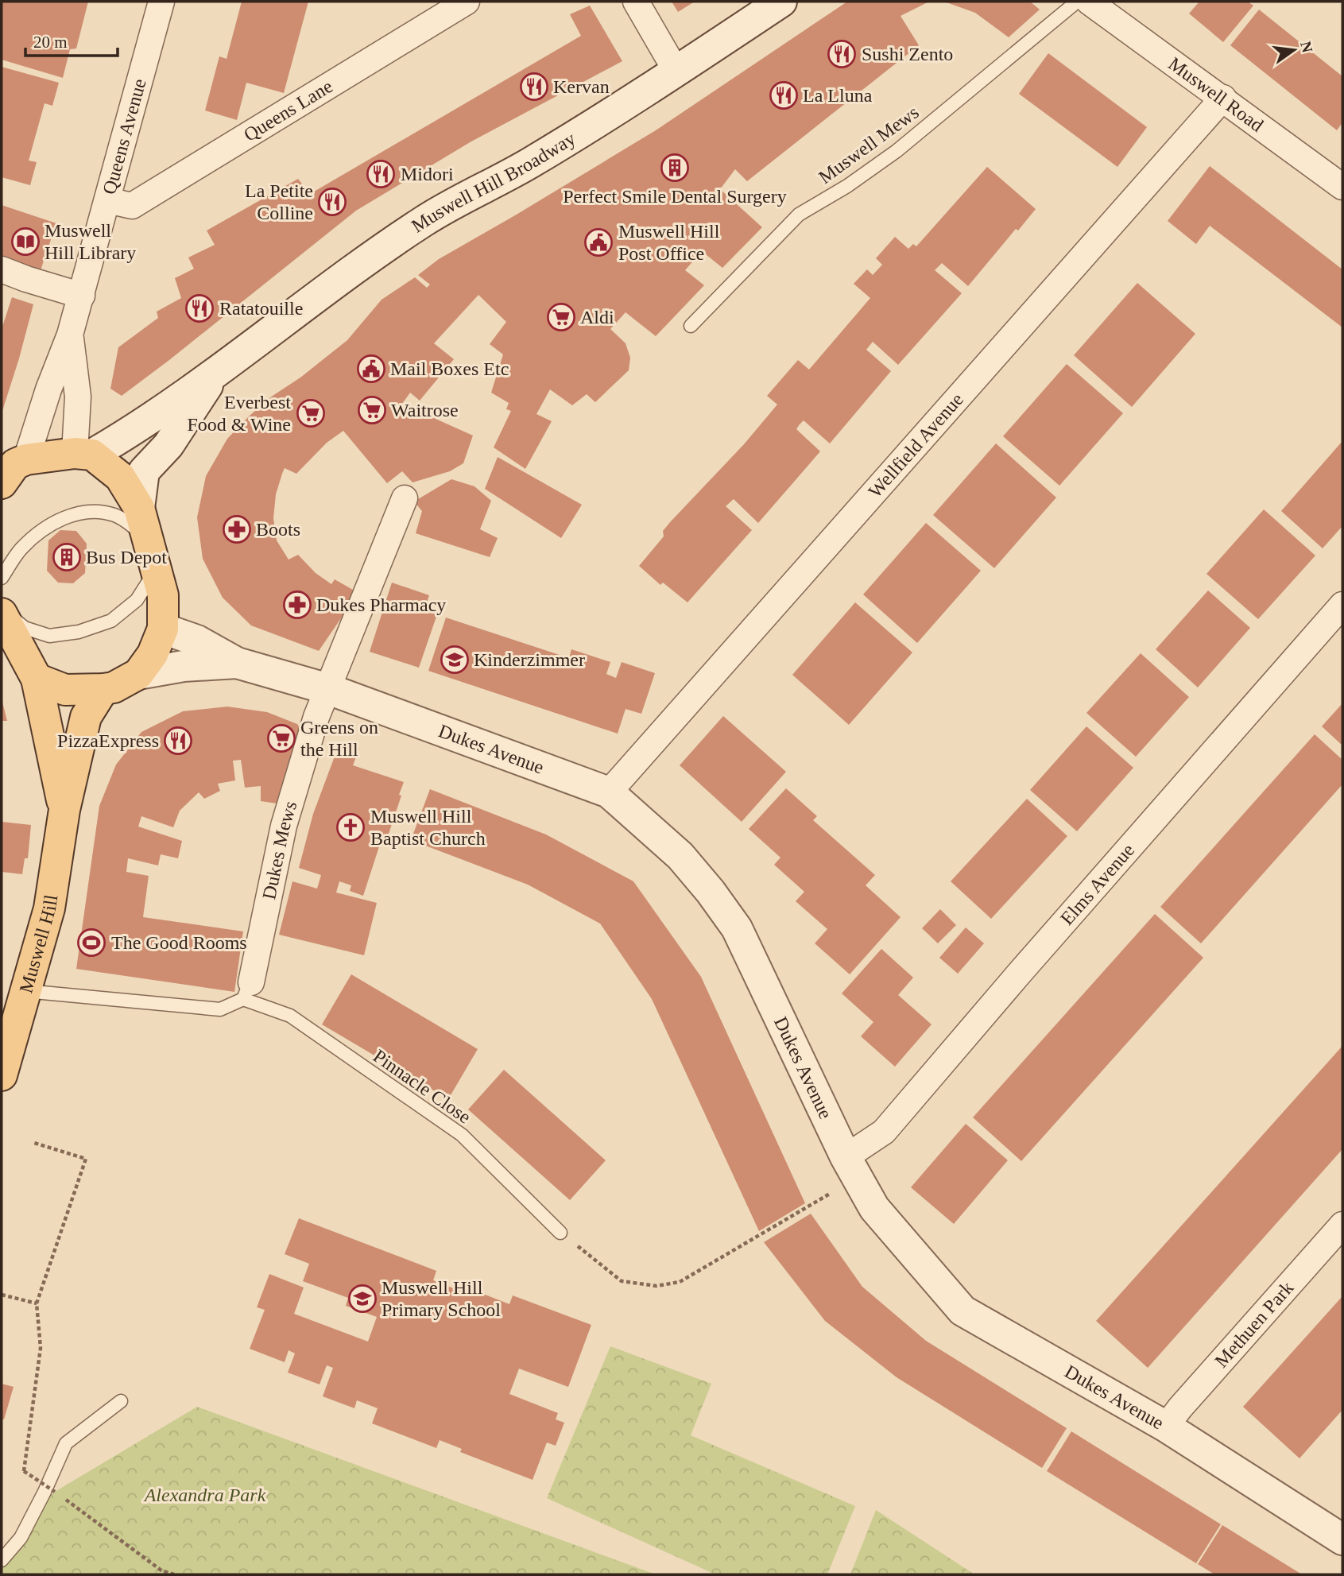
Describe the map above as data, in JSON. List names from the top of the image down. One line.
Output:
{"streets":{"main road":["Muswell Hill"],"street":["Muswell Road","Queens Lane","Queens Avenue","Muswell Hill Broadway","Wellfield Avenue","Dukes Avenue","Dukes Mews","Elms Avenue","Methuen Park"],"lane":["Muswell Mews","Pinnacle Close"]},"crossings":[["Muswell Road","Wellfield Avenue"],["Queens Lane","Queens Avenue"],["Queens Avenue","Muswell Hill Broadway"],["Wellfield Avenue","Dukes Avenue"],["Dukes Avenue","Dukes Mews"],["Dukes Avenue","Elms Avenue"],["Dukes Avenue","Methuen Park"],["Dukes Mews","Pinnacle Close"]],"parks":["Alexandra Park"],"places":{"restaurant":["Sushi Zento","Kervan","La Lluna","Midori","La Petite Colline","Ratatouille","PizzaExpress"],"building":["Perfect Smile Dental Surgery","Bus Depot"],"library":["Muswell Hill Library"],"public building":["Muswell Hill Post Office","Mail Boxes Etc"],"supermarket":["Aldi","Waitrose","Everbest Food & Wine","Greens on the Hill"],"pharmacy":["Boots","Dukes Pharmacy"],"school or university":["Kinderzimmer","Muswell Hill Primary School"],"church":["Muswell Hill Baptist Church"],"sports":["The Good Rooms"]},"scale_bar":"20 m","north":"right"}
